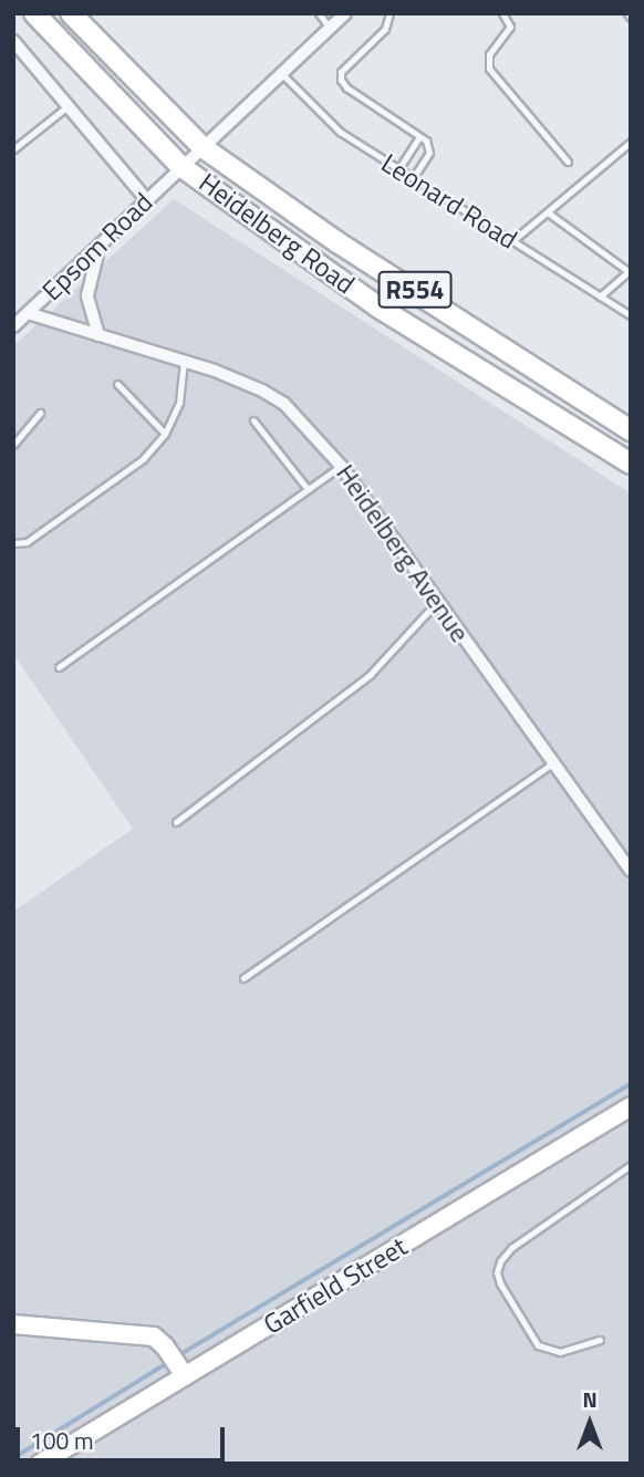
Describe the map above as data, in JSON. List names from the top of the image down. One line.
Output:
{"streets":{"main road":["Heidelberg Road","R554"],"street":["Epsom Road","Heidelberg Avenue","Garfield Street"],"lane":["Leonard Road"]},"crossings":[["Leonard Road","Epsom Road"],["Heidelberg Road","Epsom Road"],["Epsom Road","Heidelberg Avenue"]],"scale_bar":"100 m","north":"top"}
